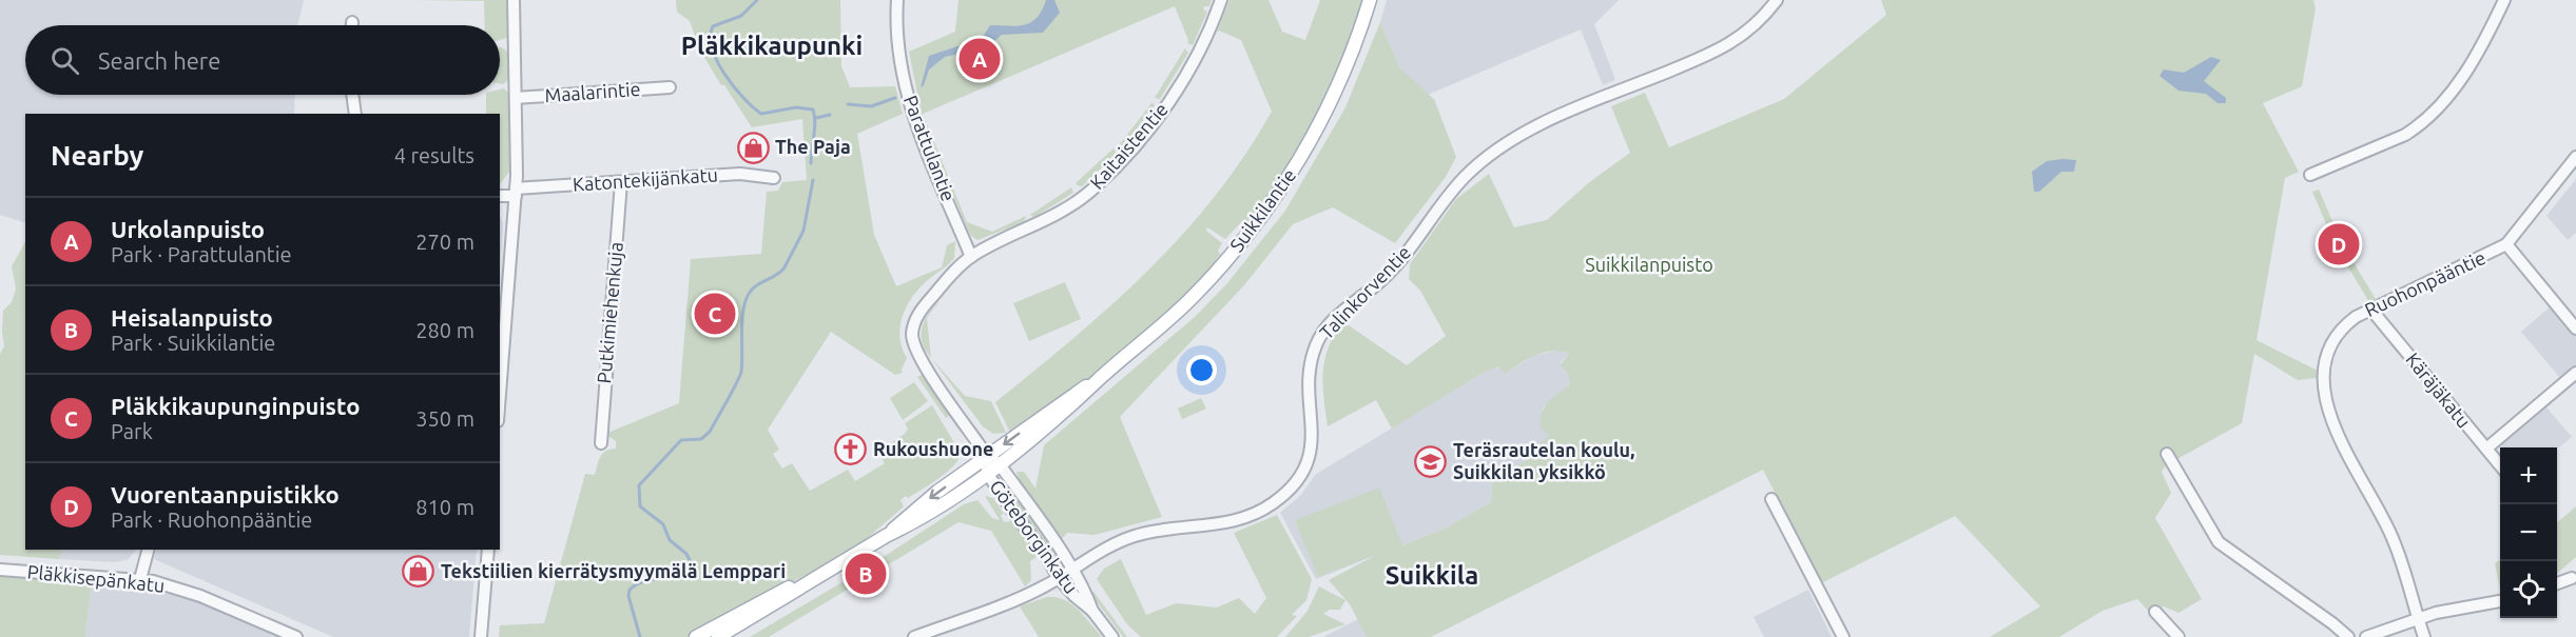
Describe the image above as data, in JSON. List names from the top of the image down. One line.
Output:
{"streets":{"main road":["Suikkilantie"],"street":["Maalarintie","Kaitaistentie","Parattulantie","Katontekijänkatu","Ruohonpääntie","Talinkorventie","Putkimiehenkuja","Käräjäkatu","Göteborginkatu","Pläkkisepänkatu"]},"crossings":[["Kaitaistentie","Parattulantie"],["Kaitaistentie","Suikkilantie"],["Kaitaistentie","Göteborginkatu"],["Katontekijänkatu","Putkimiehenkuja"],["Suikkilantie","Göteborginkatu"],["Ruohonpääntie","Käräjäkatu"],["Talinkorventie","Göteborginkatu"]],"districts":["Pläkkikaupunki","Suikkila"],"parks":["Suikkilanpuisto"],"places":{"shop":["The Paja","Tekstiilien kierrätysmyymälä Lemppari"],"church":["Rukoushuone"],"school or university":["Teräsrautelan koulu, Suikkilan yksikkö"]},"page":{"search":"Search here","pins":["A","D","C","B"],"heading":["Nearby","4 results"],"list":[{"mark":"A","name":"Urkolanpuisto","note":"Park · Parattulantie","value":"270 m"},{"mark":"B","name":"Heisalanpuisto","note":"Park · Suikkilantie","value":"280 m"},{"mark":"C","name":"Pläkkikaupunginpuisto","note":"Park","value":"350 m"},{"mark":"D","name":"Vuorentaanpuistikko","note":"Park · Ruohonpääntie","value":"810 m"}],"map_buttons":["+","−"]}}
